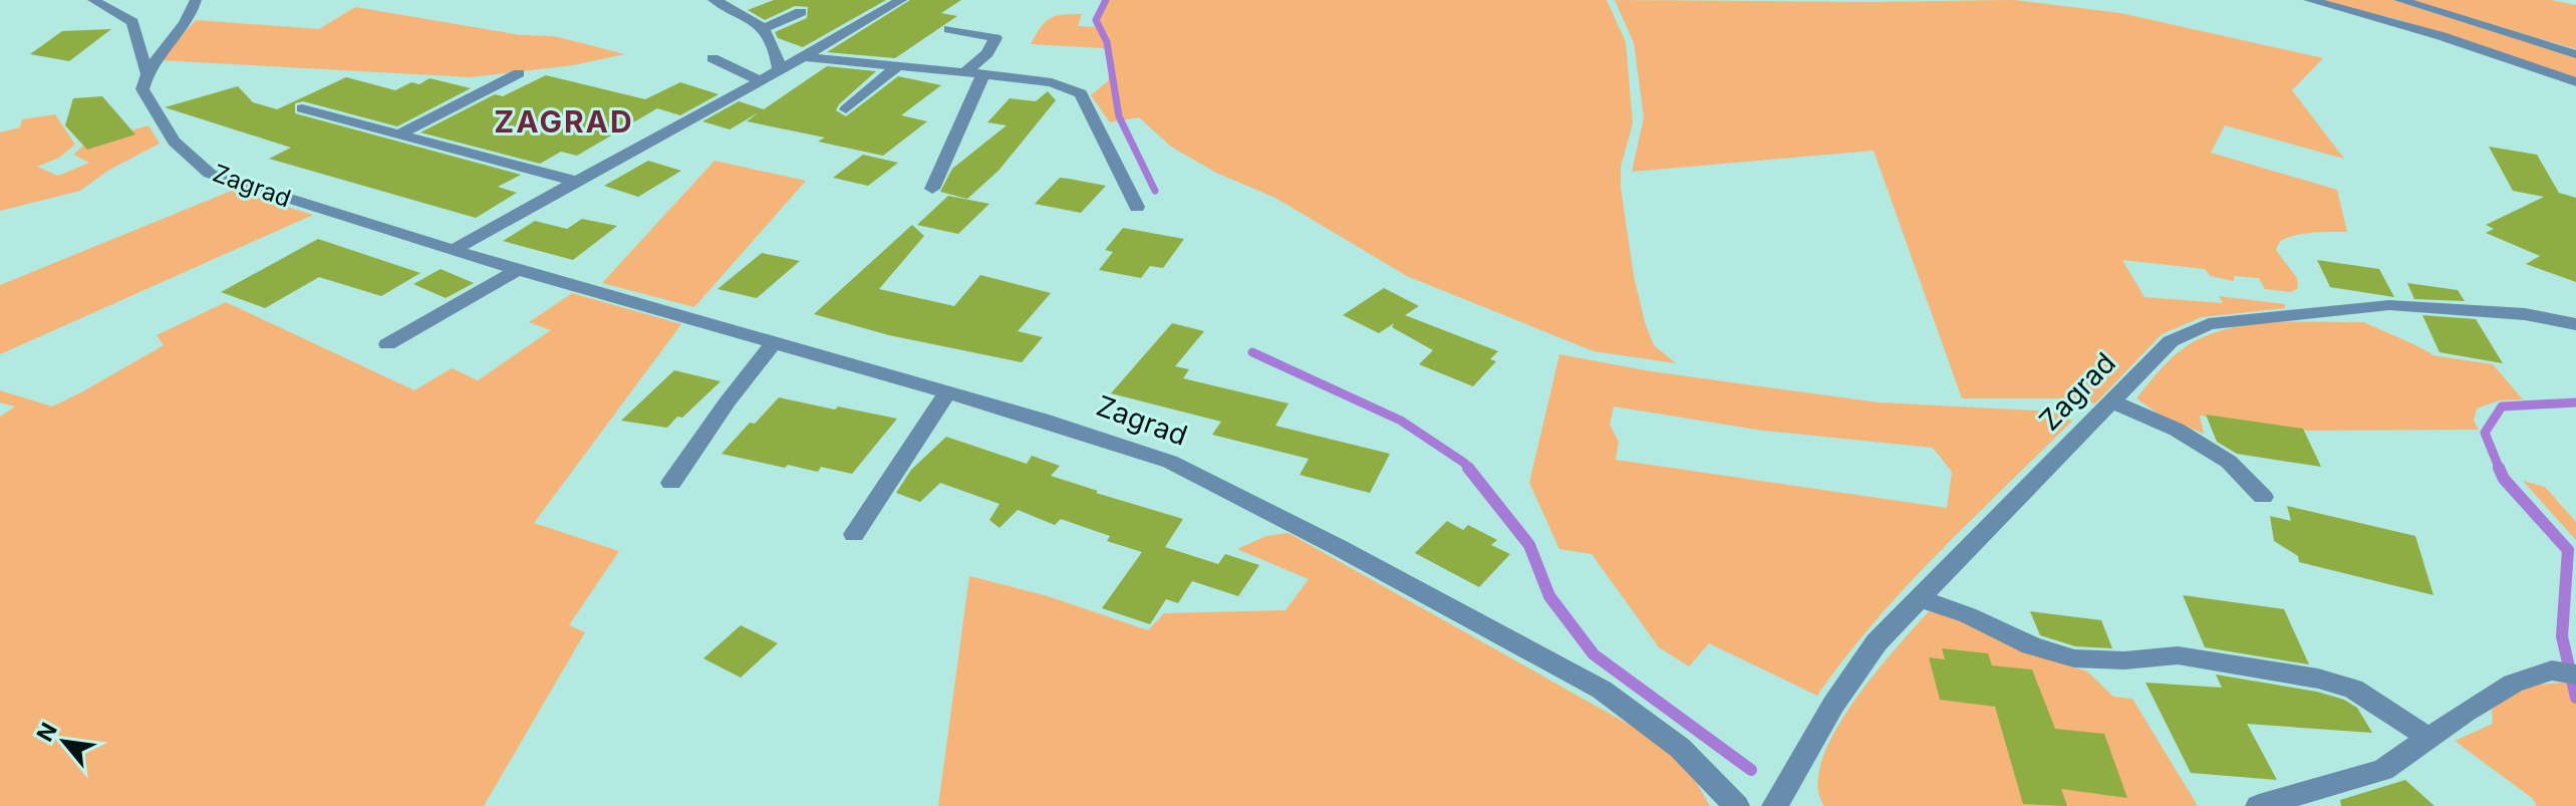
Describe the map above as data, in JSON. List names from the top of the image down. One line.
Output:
{"streets":{"street":["Zagrad"]},"districts":["ZAGRAD"],"north":"top left"}
